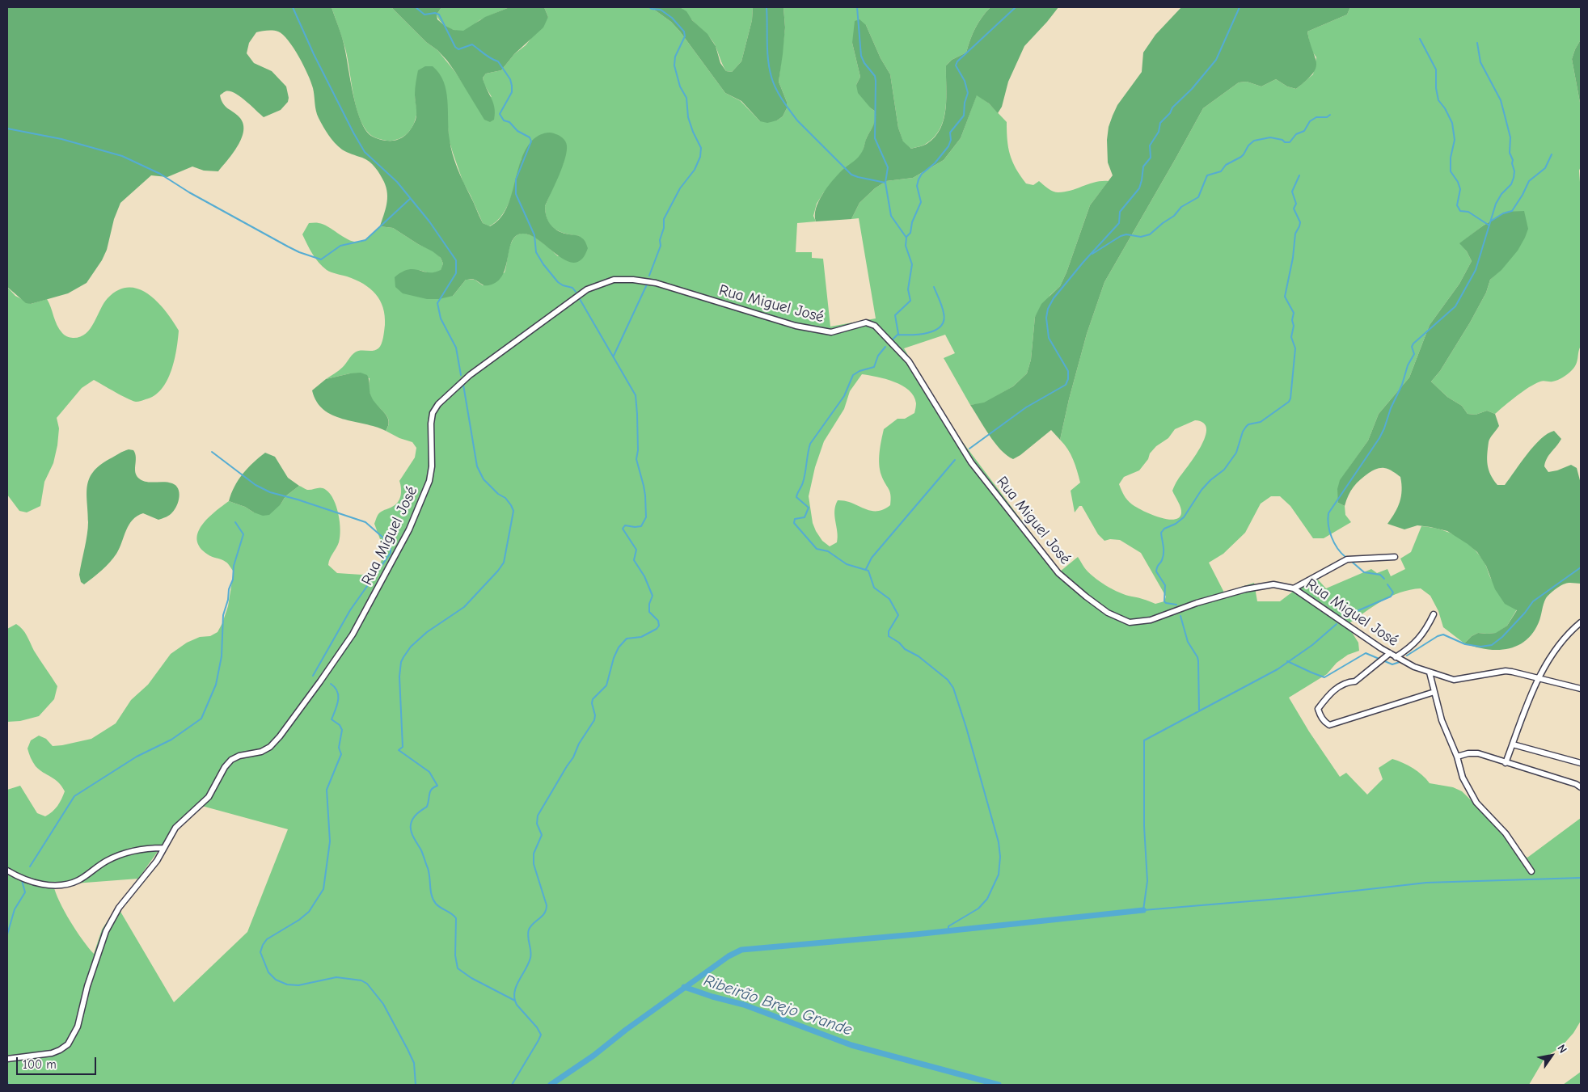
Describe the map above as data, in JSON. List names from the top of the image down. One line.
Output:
{"streets":{"street":["Rua Miguel José"]},"water":["Ribeirão Brejo Grande"],"scale_bar":"100 m","north":"top right"}
